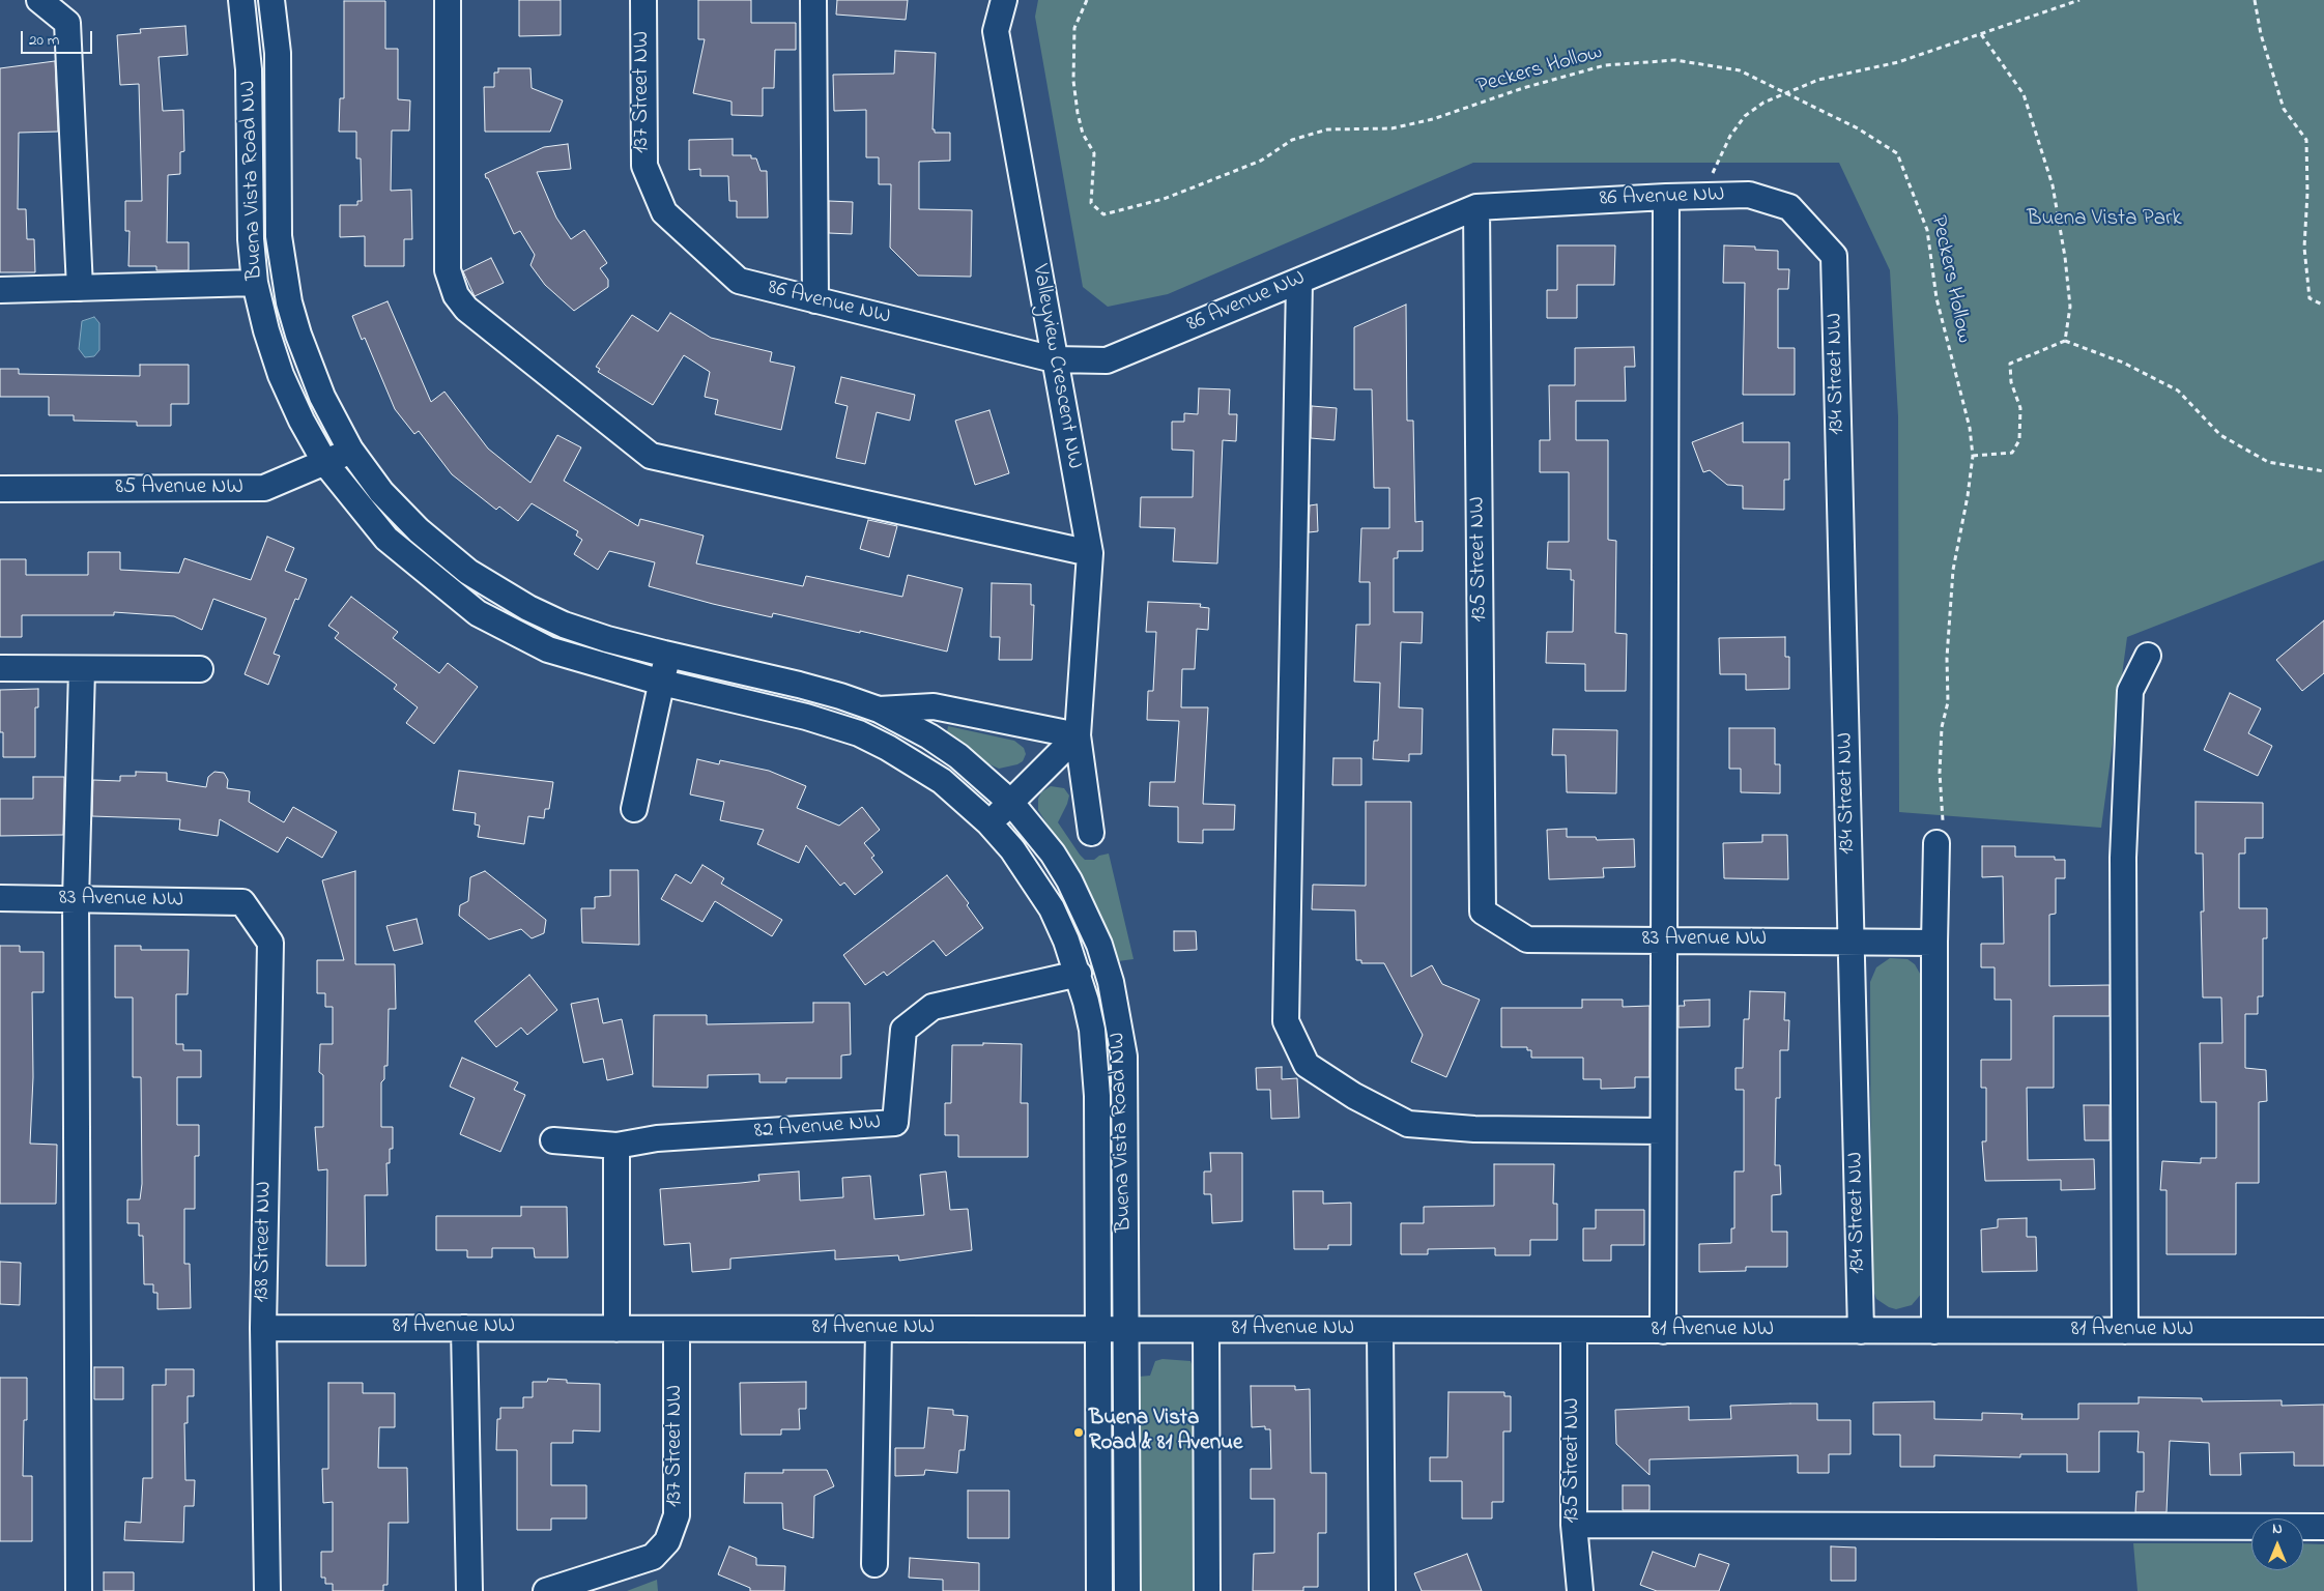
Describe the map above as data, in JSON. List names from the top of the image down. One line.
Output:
{"streets":{"street":["137 Street NW","Buena Vista Road NW","86 Avenue NW","Valleyview Crescent NW","134 Street NW","85 Avenue NW","135 Street NW","83 Avenue NW","82 Avenue NW","138 Street NW","81 Avenue NW"],"path":["Peckers Hollow"]},"crossings":[["137 Street NW","86 Avenue NW"],["137 Street NW","81 Avenue NW"],["Buena Vista Road NW","85 Avenue NW"],["Buena Vista Road NW","82 Avenue NW"],["Buena Vista Road NW","81 Avenue NW"],["86 Avenue NW","Valleyview Crescent NW"],["86 Avenue NW","134 Street NW"],["86 Avenue NW","135 Street NW"],["134 Street NW","83 Avenue NW"],["134 Street NW","81 Avenue NW"],["135 Street NW","83 Avenue NW"],["135 Street NW","81 Avenue NW"],["83 Avenue NW","138 Street NW"],["138 Street NW","81 Avenue NW"]],"parks":["Buena Vista Park"],"places":["Buena Vista Road & 81 Avenue"],"scale_bar":"20 m","north":"top"}
